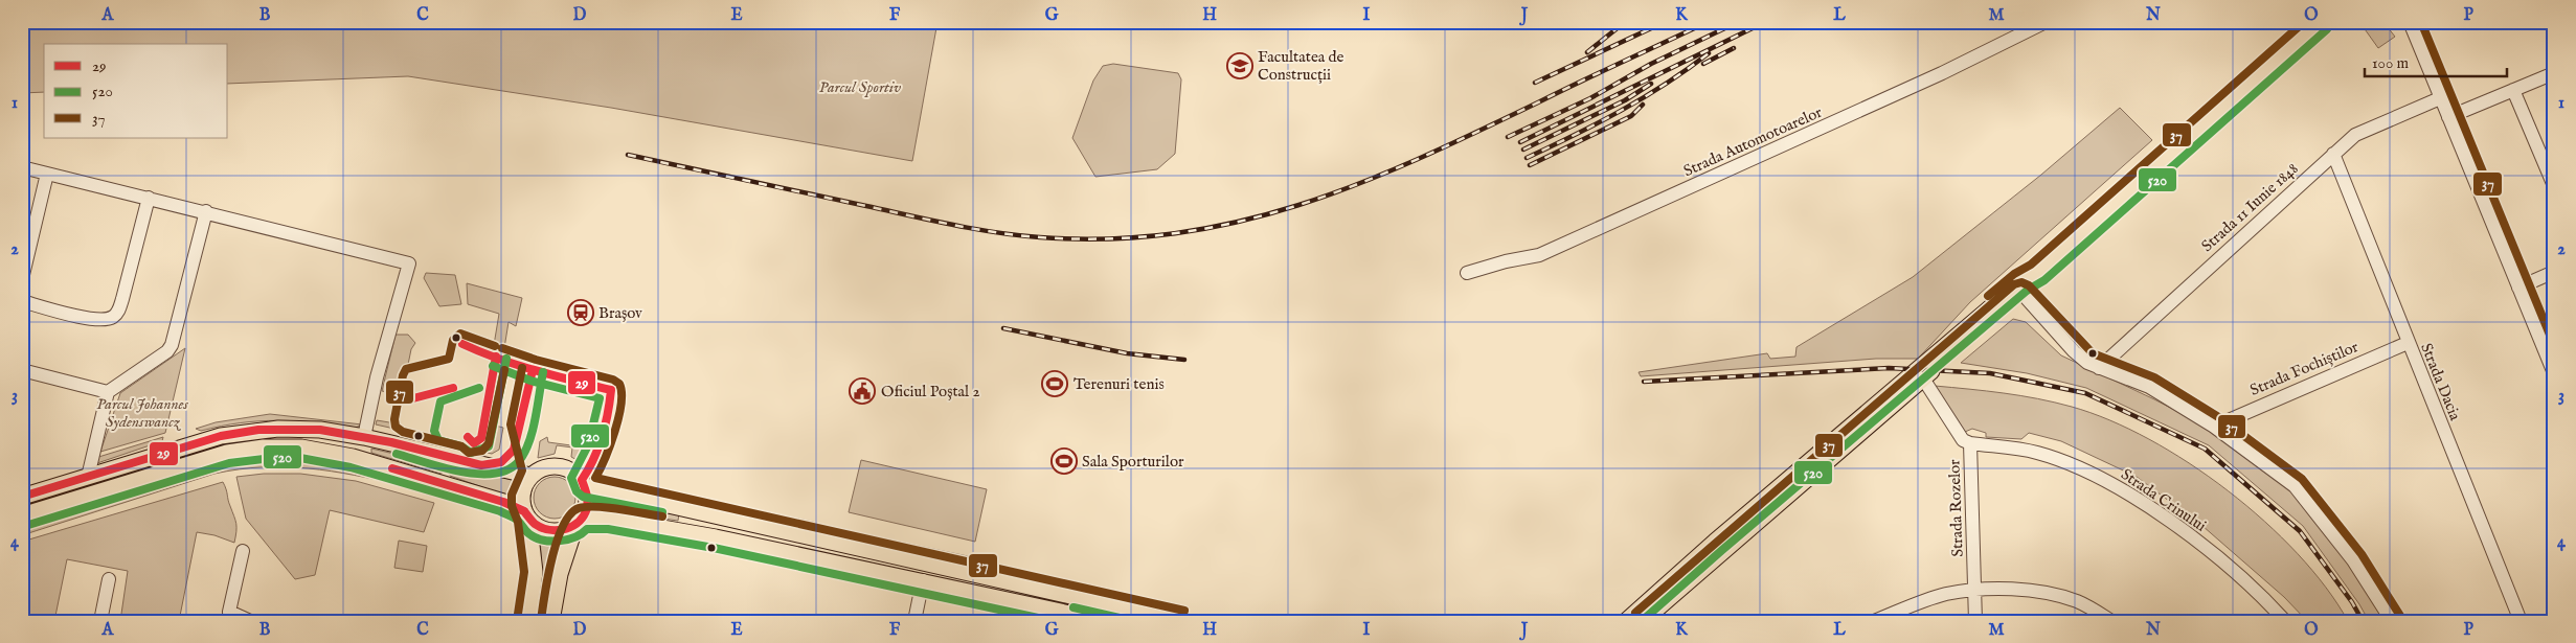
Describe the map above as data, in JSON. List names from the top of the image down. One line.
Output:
{"streets":{"street":["Strada Automotoarelor","Strada 11 Iunie 1848","Strada Fochiștilor","Strada Dacia","Strada Crinului","Strada Rozelor"]},"crossings":[["Strada 11 Iunie 1848","Strada Dacia"],["Strada Fochiștilor","Strada Dacia"],["Strada Crinului","Strada Rozelor"]],"parks":["Parcul Sportiv","Parcul Johannes Sydenswancz"],"places":{"school or university":["Facultatea de Construcții"],"station":["Brașov"],"sports":["Terenuri tenis","Sala Sporturilor"],"public building":["Oficiul Poștal 2"]},"lines":["transit line 37","transit line 520","transit line 29"],"legend":["29","520","37"],"scale_bar":"100 m","grid":{"columns":["A","B","C","D","E","F","G","H","I","J","K","L","M","N","O","P"],"rows":["1","2","3","4"]}}
